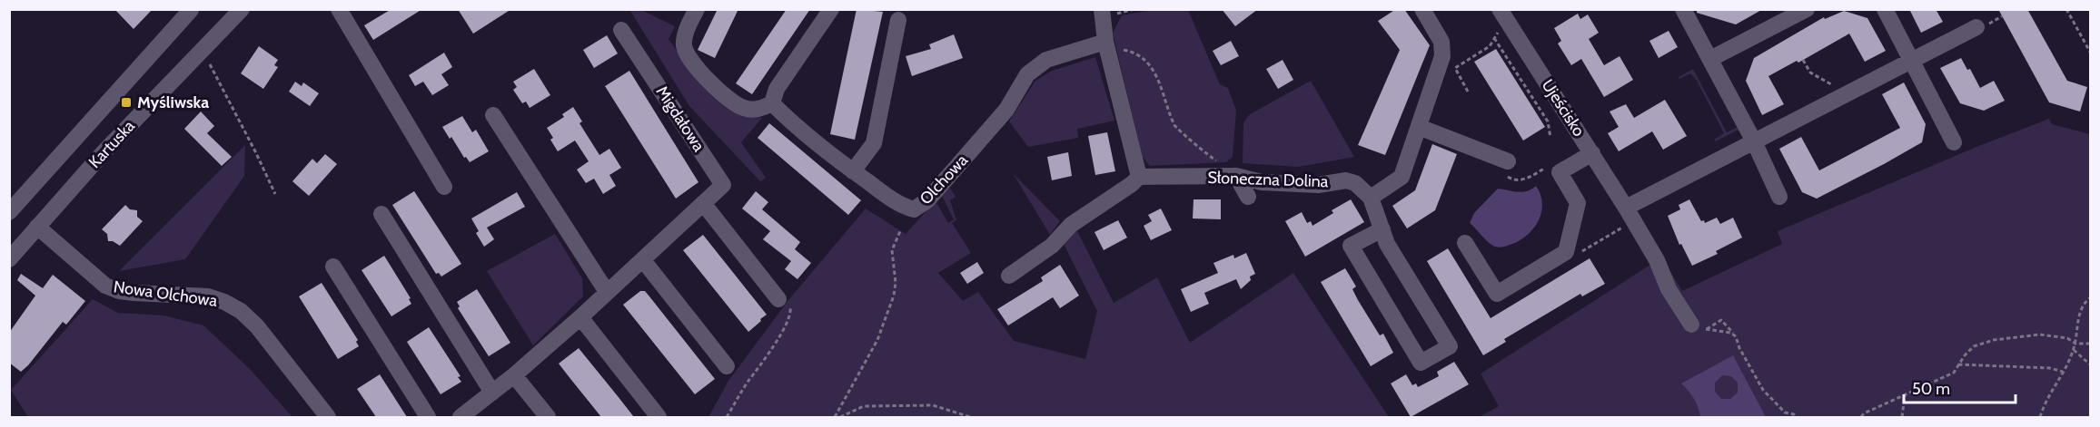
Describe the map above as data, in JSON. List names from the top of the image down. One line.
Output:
{"streets":{"street":["Ujeścisko","Migdałowa","Kartuska","Olchowa","Słoneczna Dolina","Nowa Olchowa"]},"crossings":[["Kartuska","Nowa Olchowa"]],"places":{"transit":["Myśliwska"]},"scale_bar":"50 m"}
